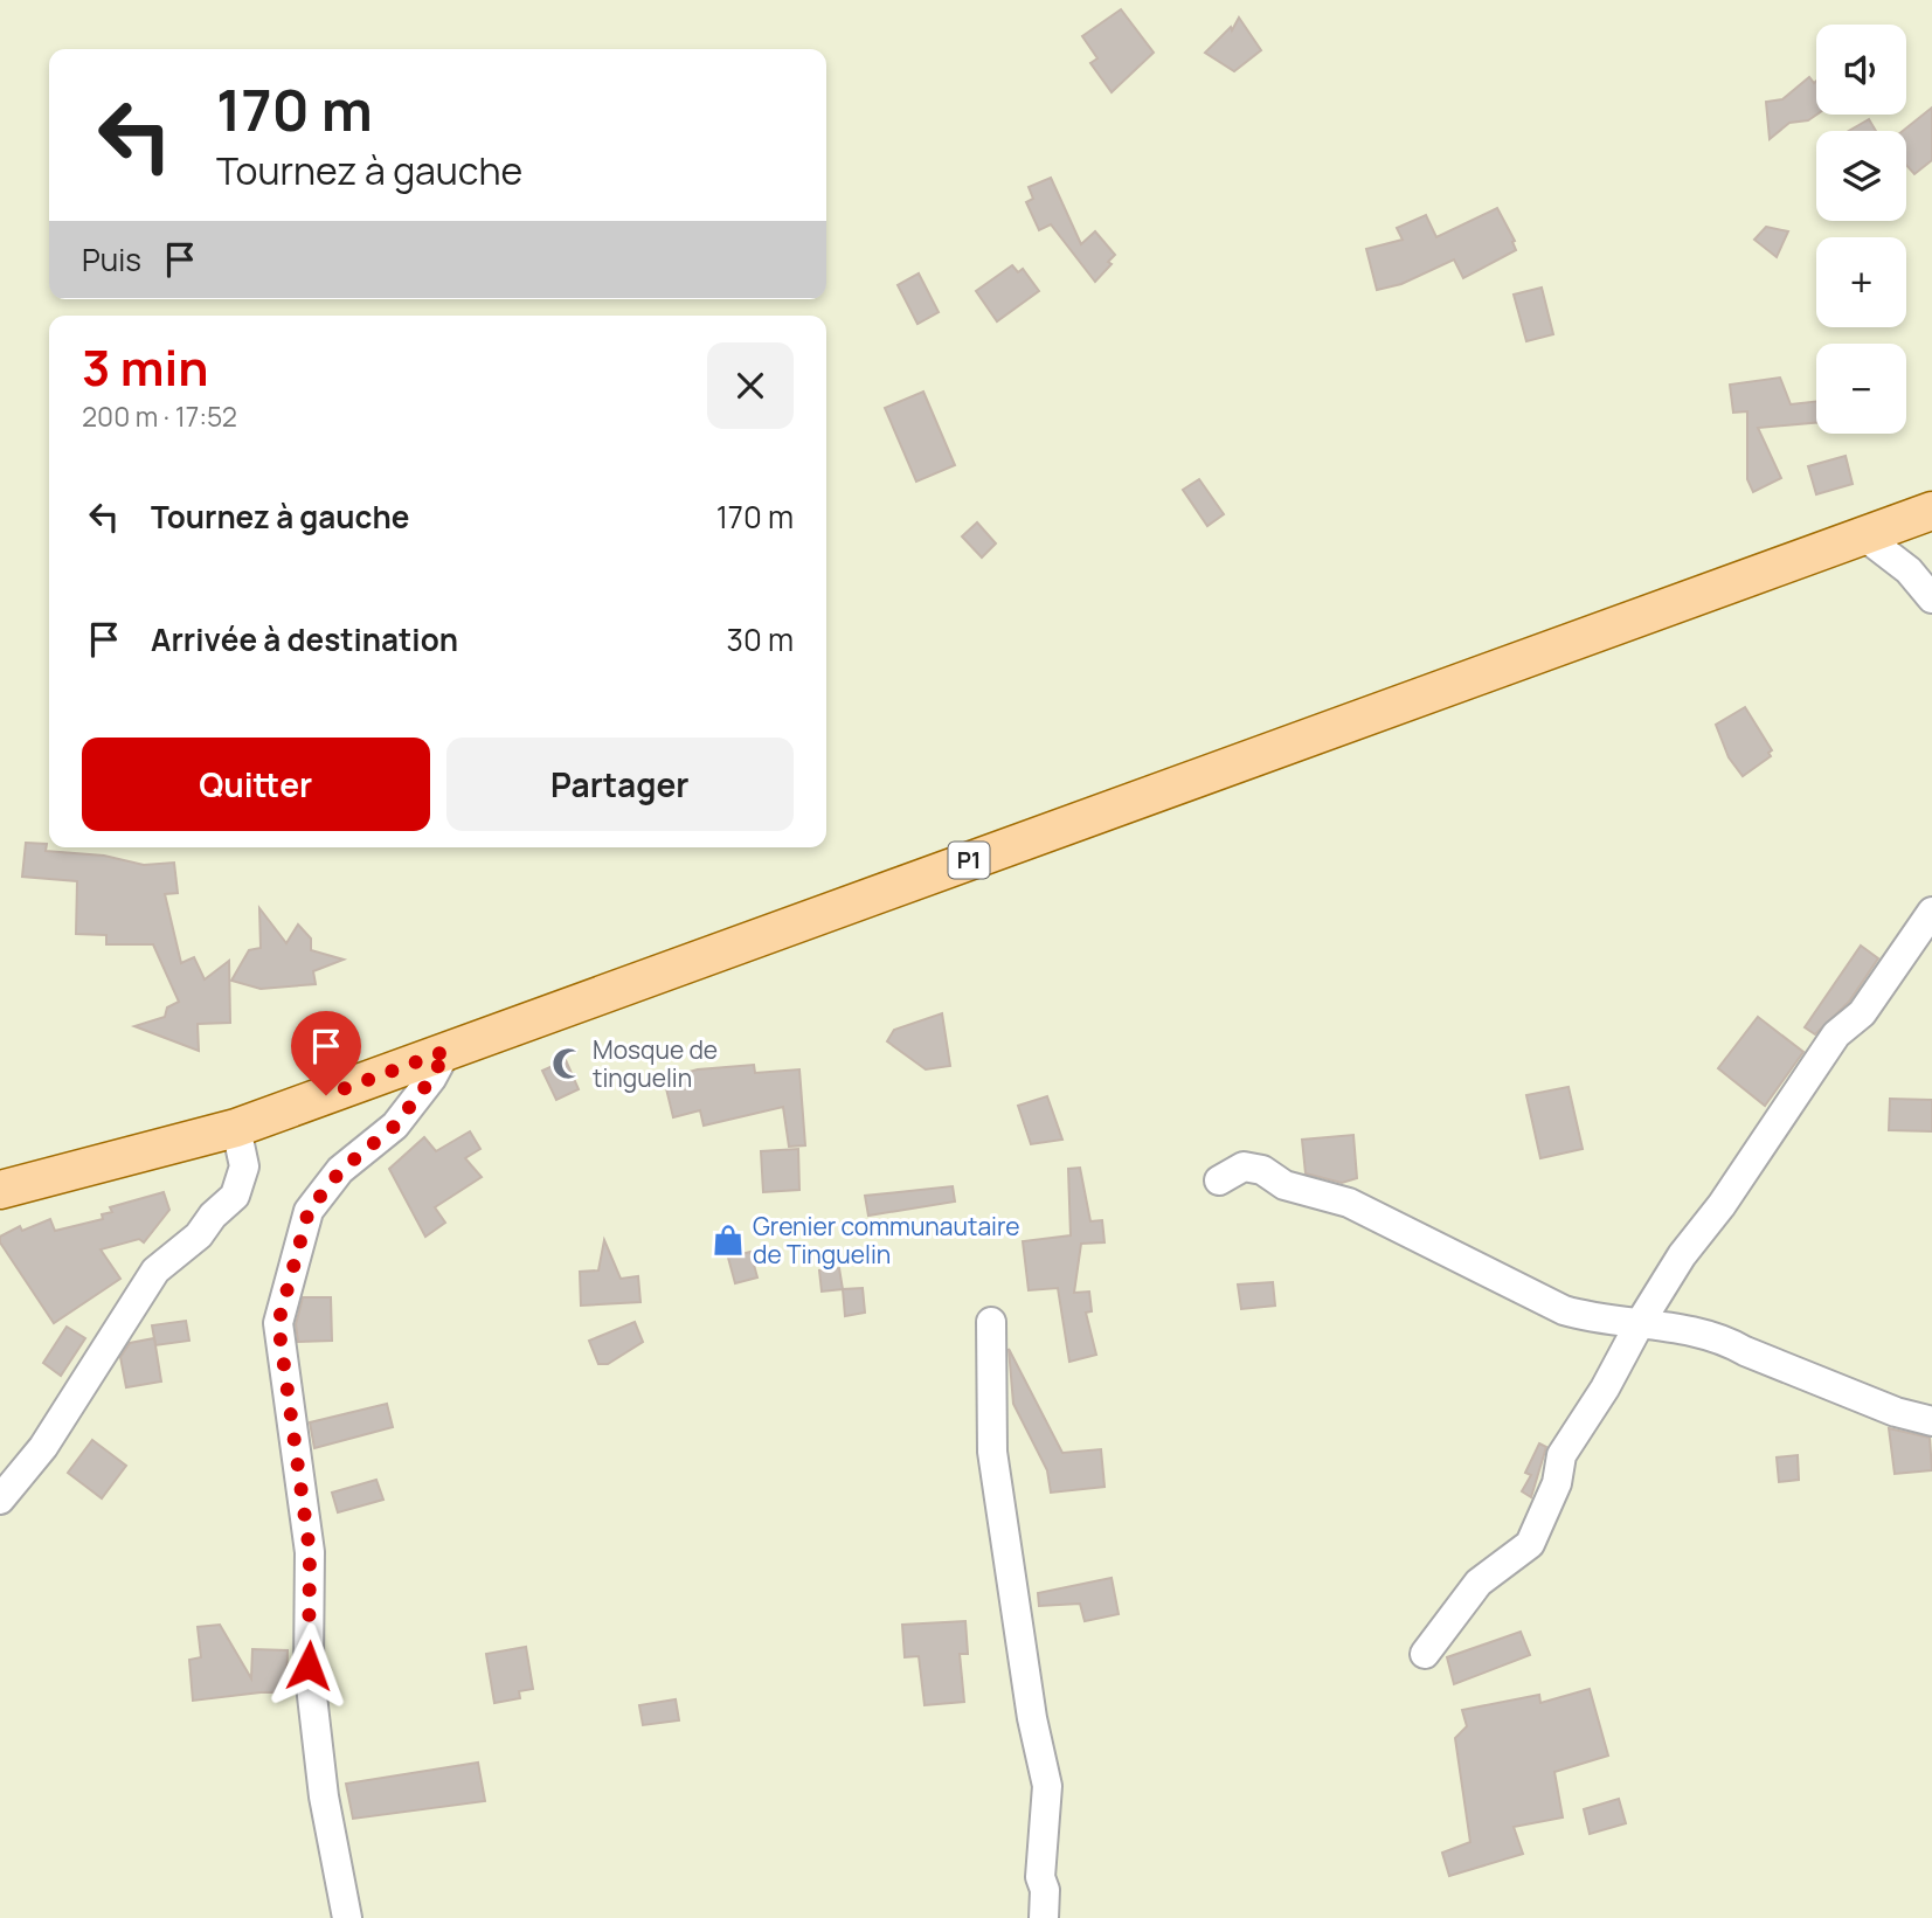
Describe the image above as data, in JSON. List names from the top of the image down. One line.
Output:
{"streets":{"main road":["P1"]},"places":{"mosque":["Mosque de tinguelin"],"shop":["Grenier communautaire de Tinguelin"]},"page":{"map_buttons":["+","−"],"turn":["170 m","Tournez à gauche"],"then":"Puis","heading":["3 min","200 m · 17:52"],"list":[{"name":"Tournez à gauche","value":"170 m"},{"name":"Arrivée à destination","value":"30 m"}],"buttons":["Quitter","Partager"]}}
